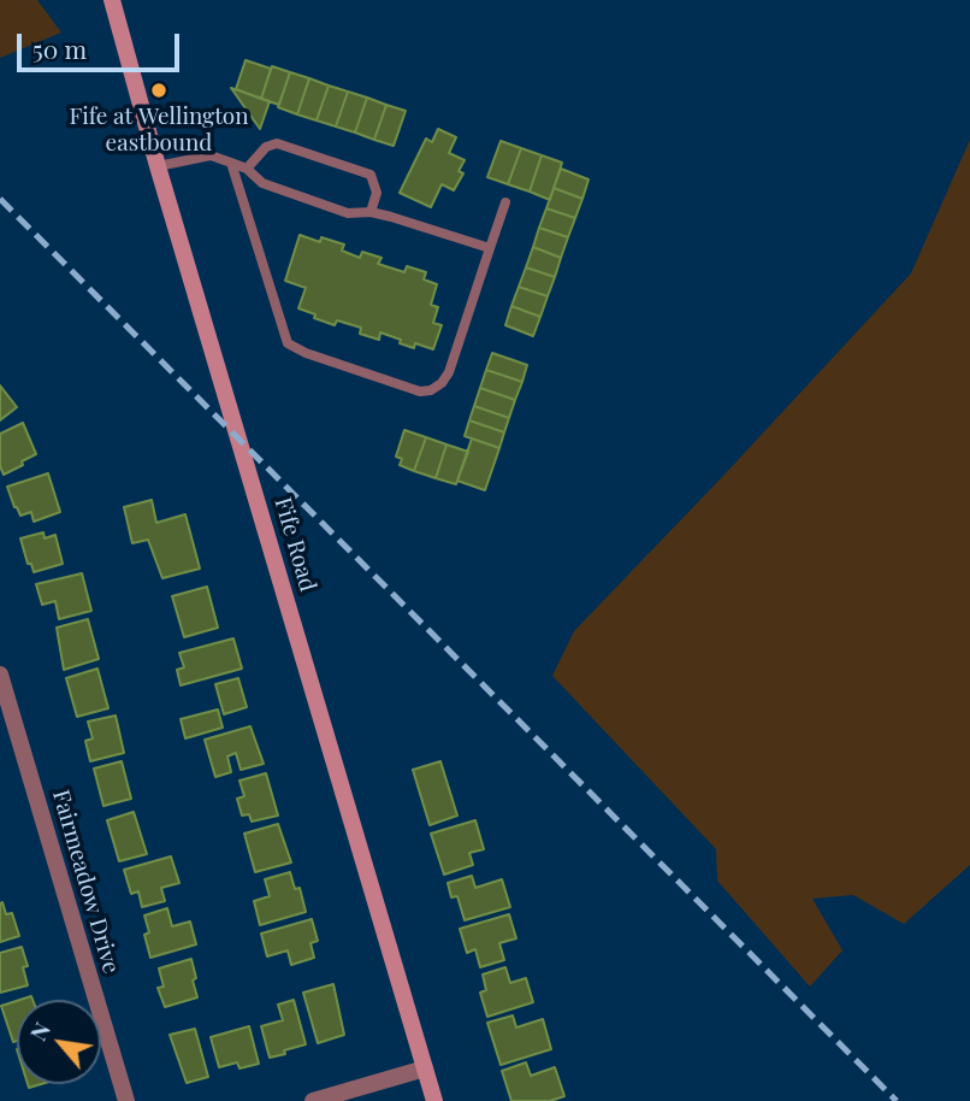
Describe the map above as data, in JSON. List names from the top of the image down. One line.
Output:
{"streets":{"street":["Fife Road","Fairmeadow Drive"]},"places":["Fife at Wellington eastbound"],"scale_bar":"50 m","north":"top left"}
